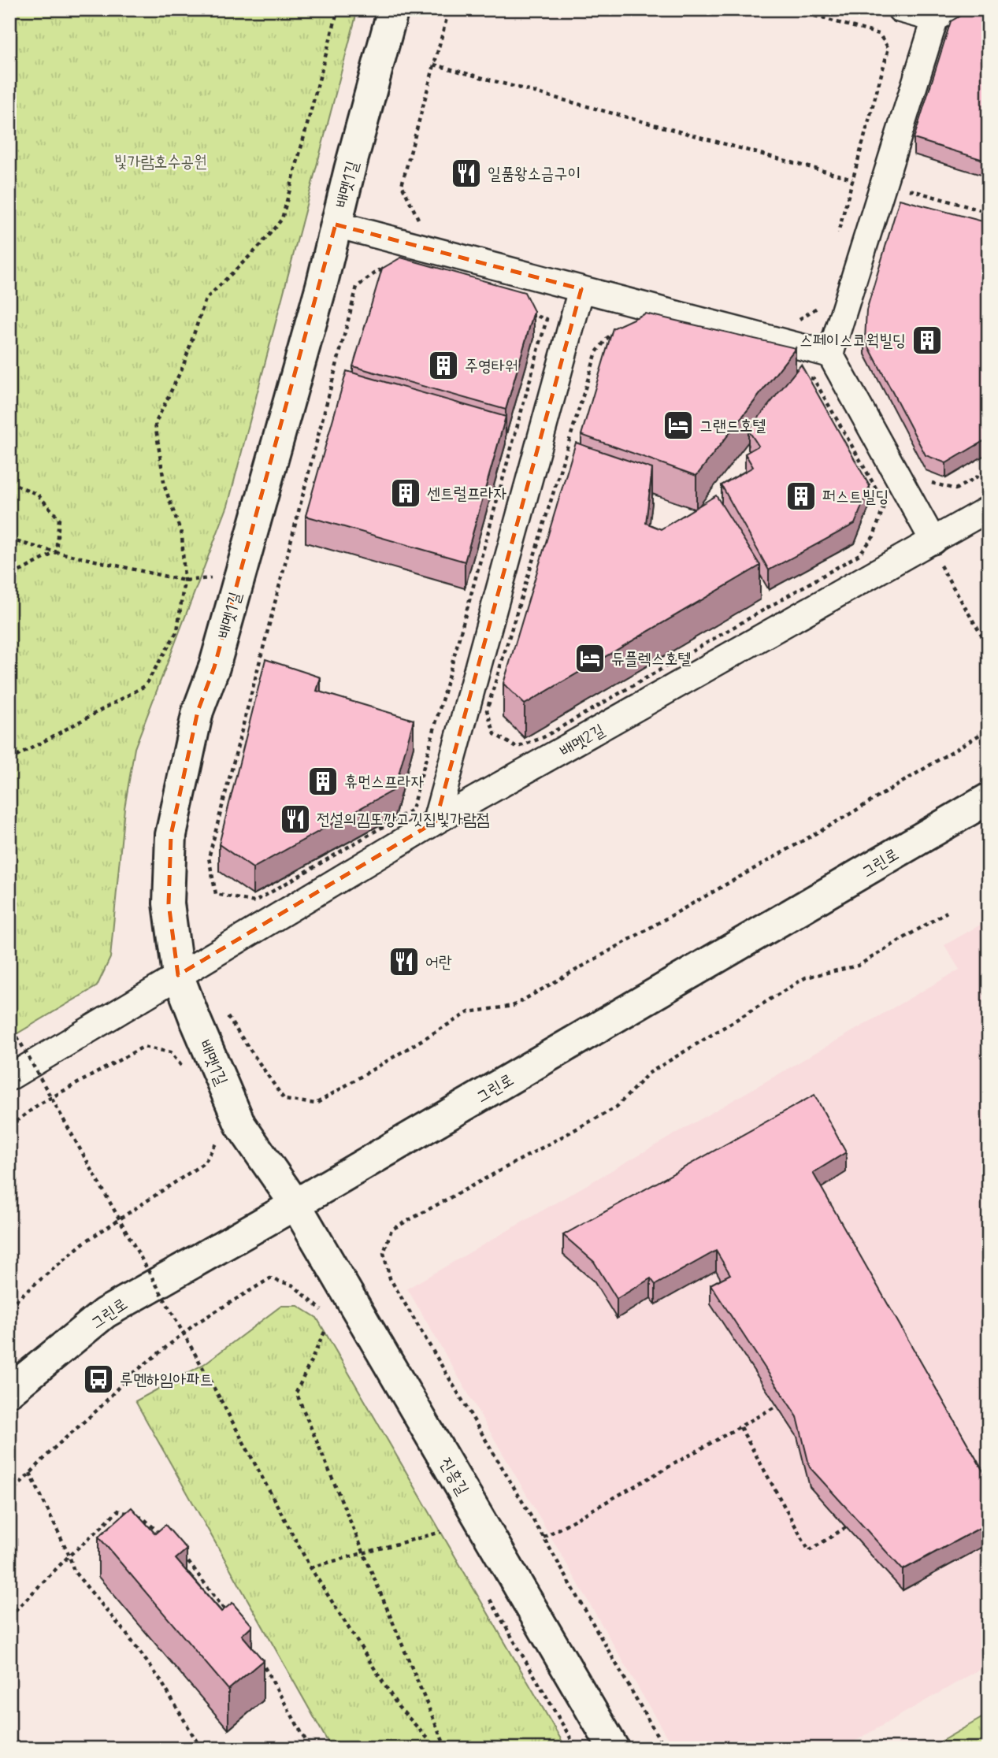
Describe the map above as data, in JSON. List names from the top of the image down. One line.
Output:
{"streets":{"street":["배멧1길","배멧2길","그린로","진흥길"]},"crossings":[["배멧1길","배멧2길"],["배멧1길","그린로"],["배멧1길","진흥길"],["그린로","진흥길"]],"parks":["빛가람호수공원"],"places":{"restaurant":["일품왕소금구이","전설의김또깡고깃집빛가람점","어란"],"building":["스페이스코웍빌딩","주영타워","센트럴프라자","퍼스트빌딩","휴먼스프라자"],"hotel":["그랜드호텔","듀플렉스호텔"],"bus stop":["루멘하임아파트"]}}
